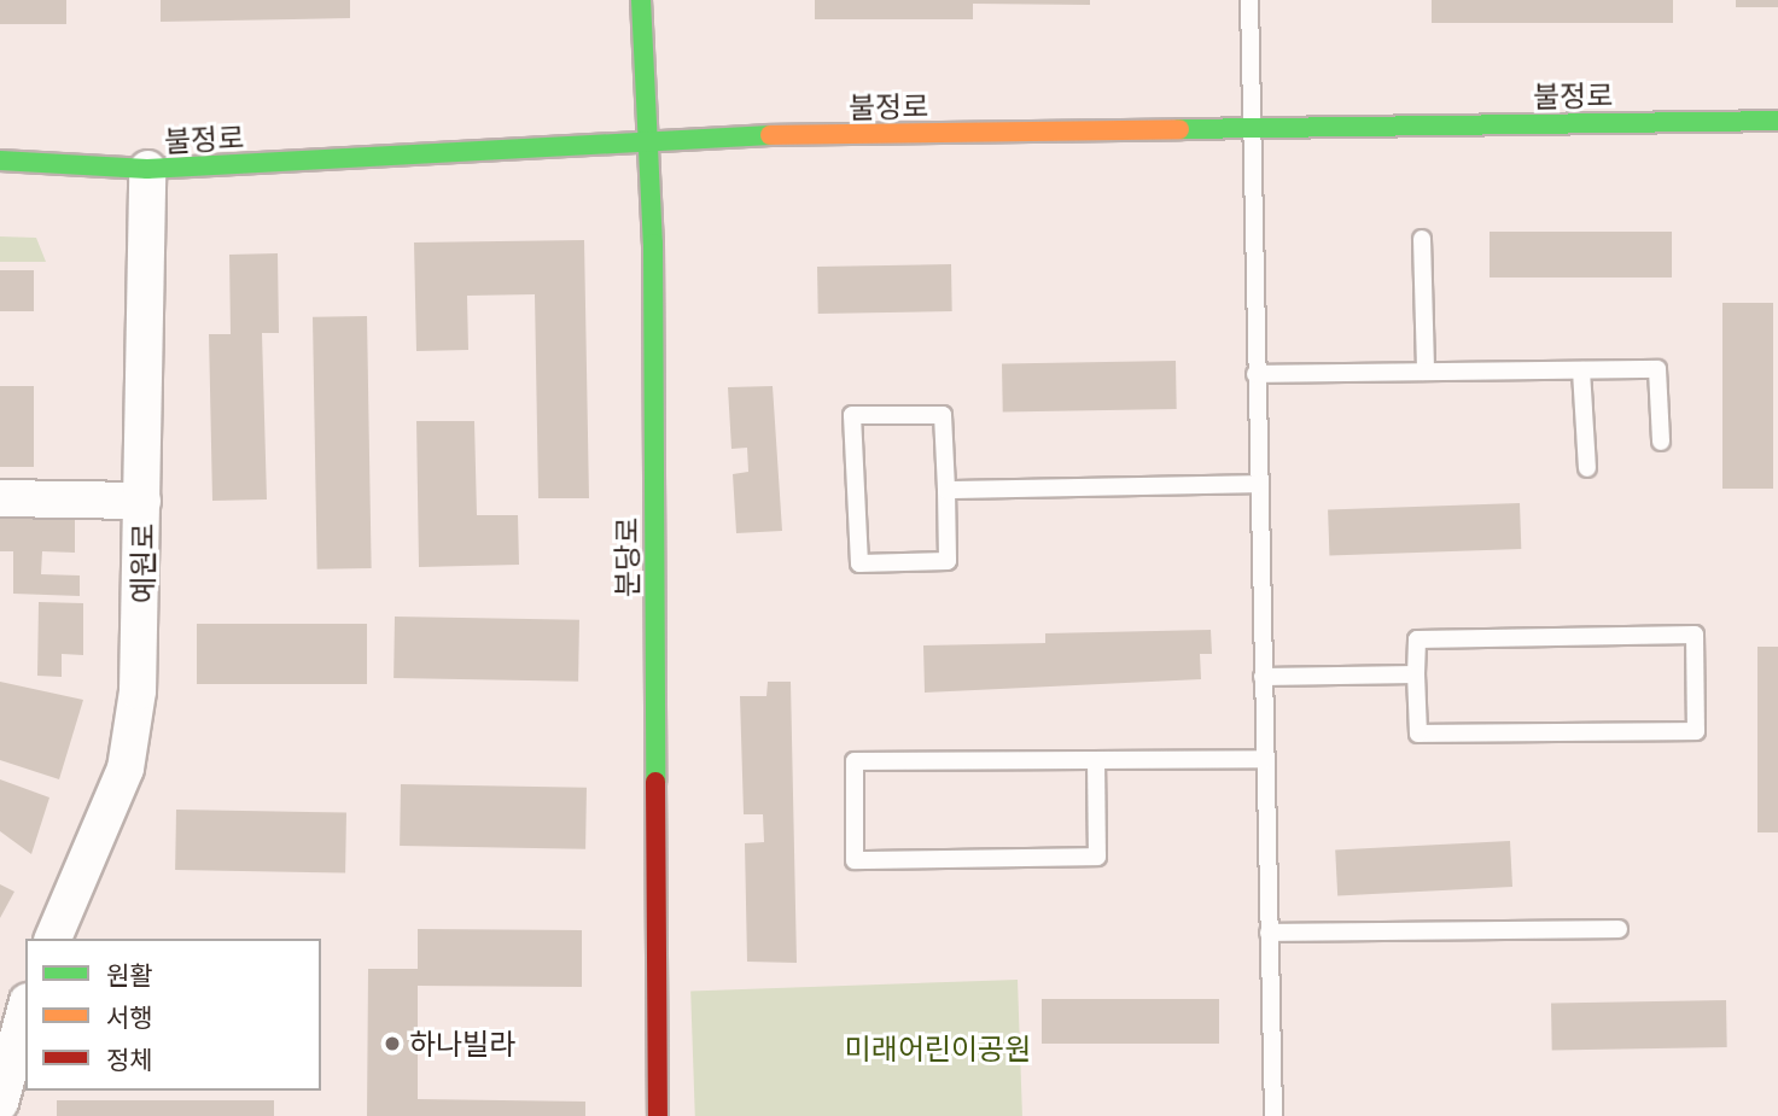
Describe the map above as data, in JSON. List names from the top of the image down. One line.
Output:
{"streets":{"main road":["불정로","분당로"],"street":["예원로"]},"crossings":[["불정로","분당로"],["불정로","예원로"]],"parks":["미래어린이공원"],"places":["하나빌라"],"legend":["원활","서행","정체"]}
